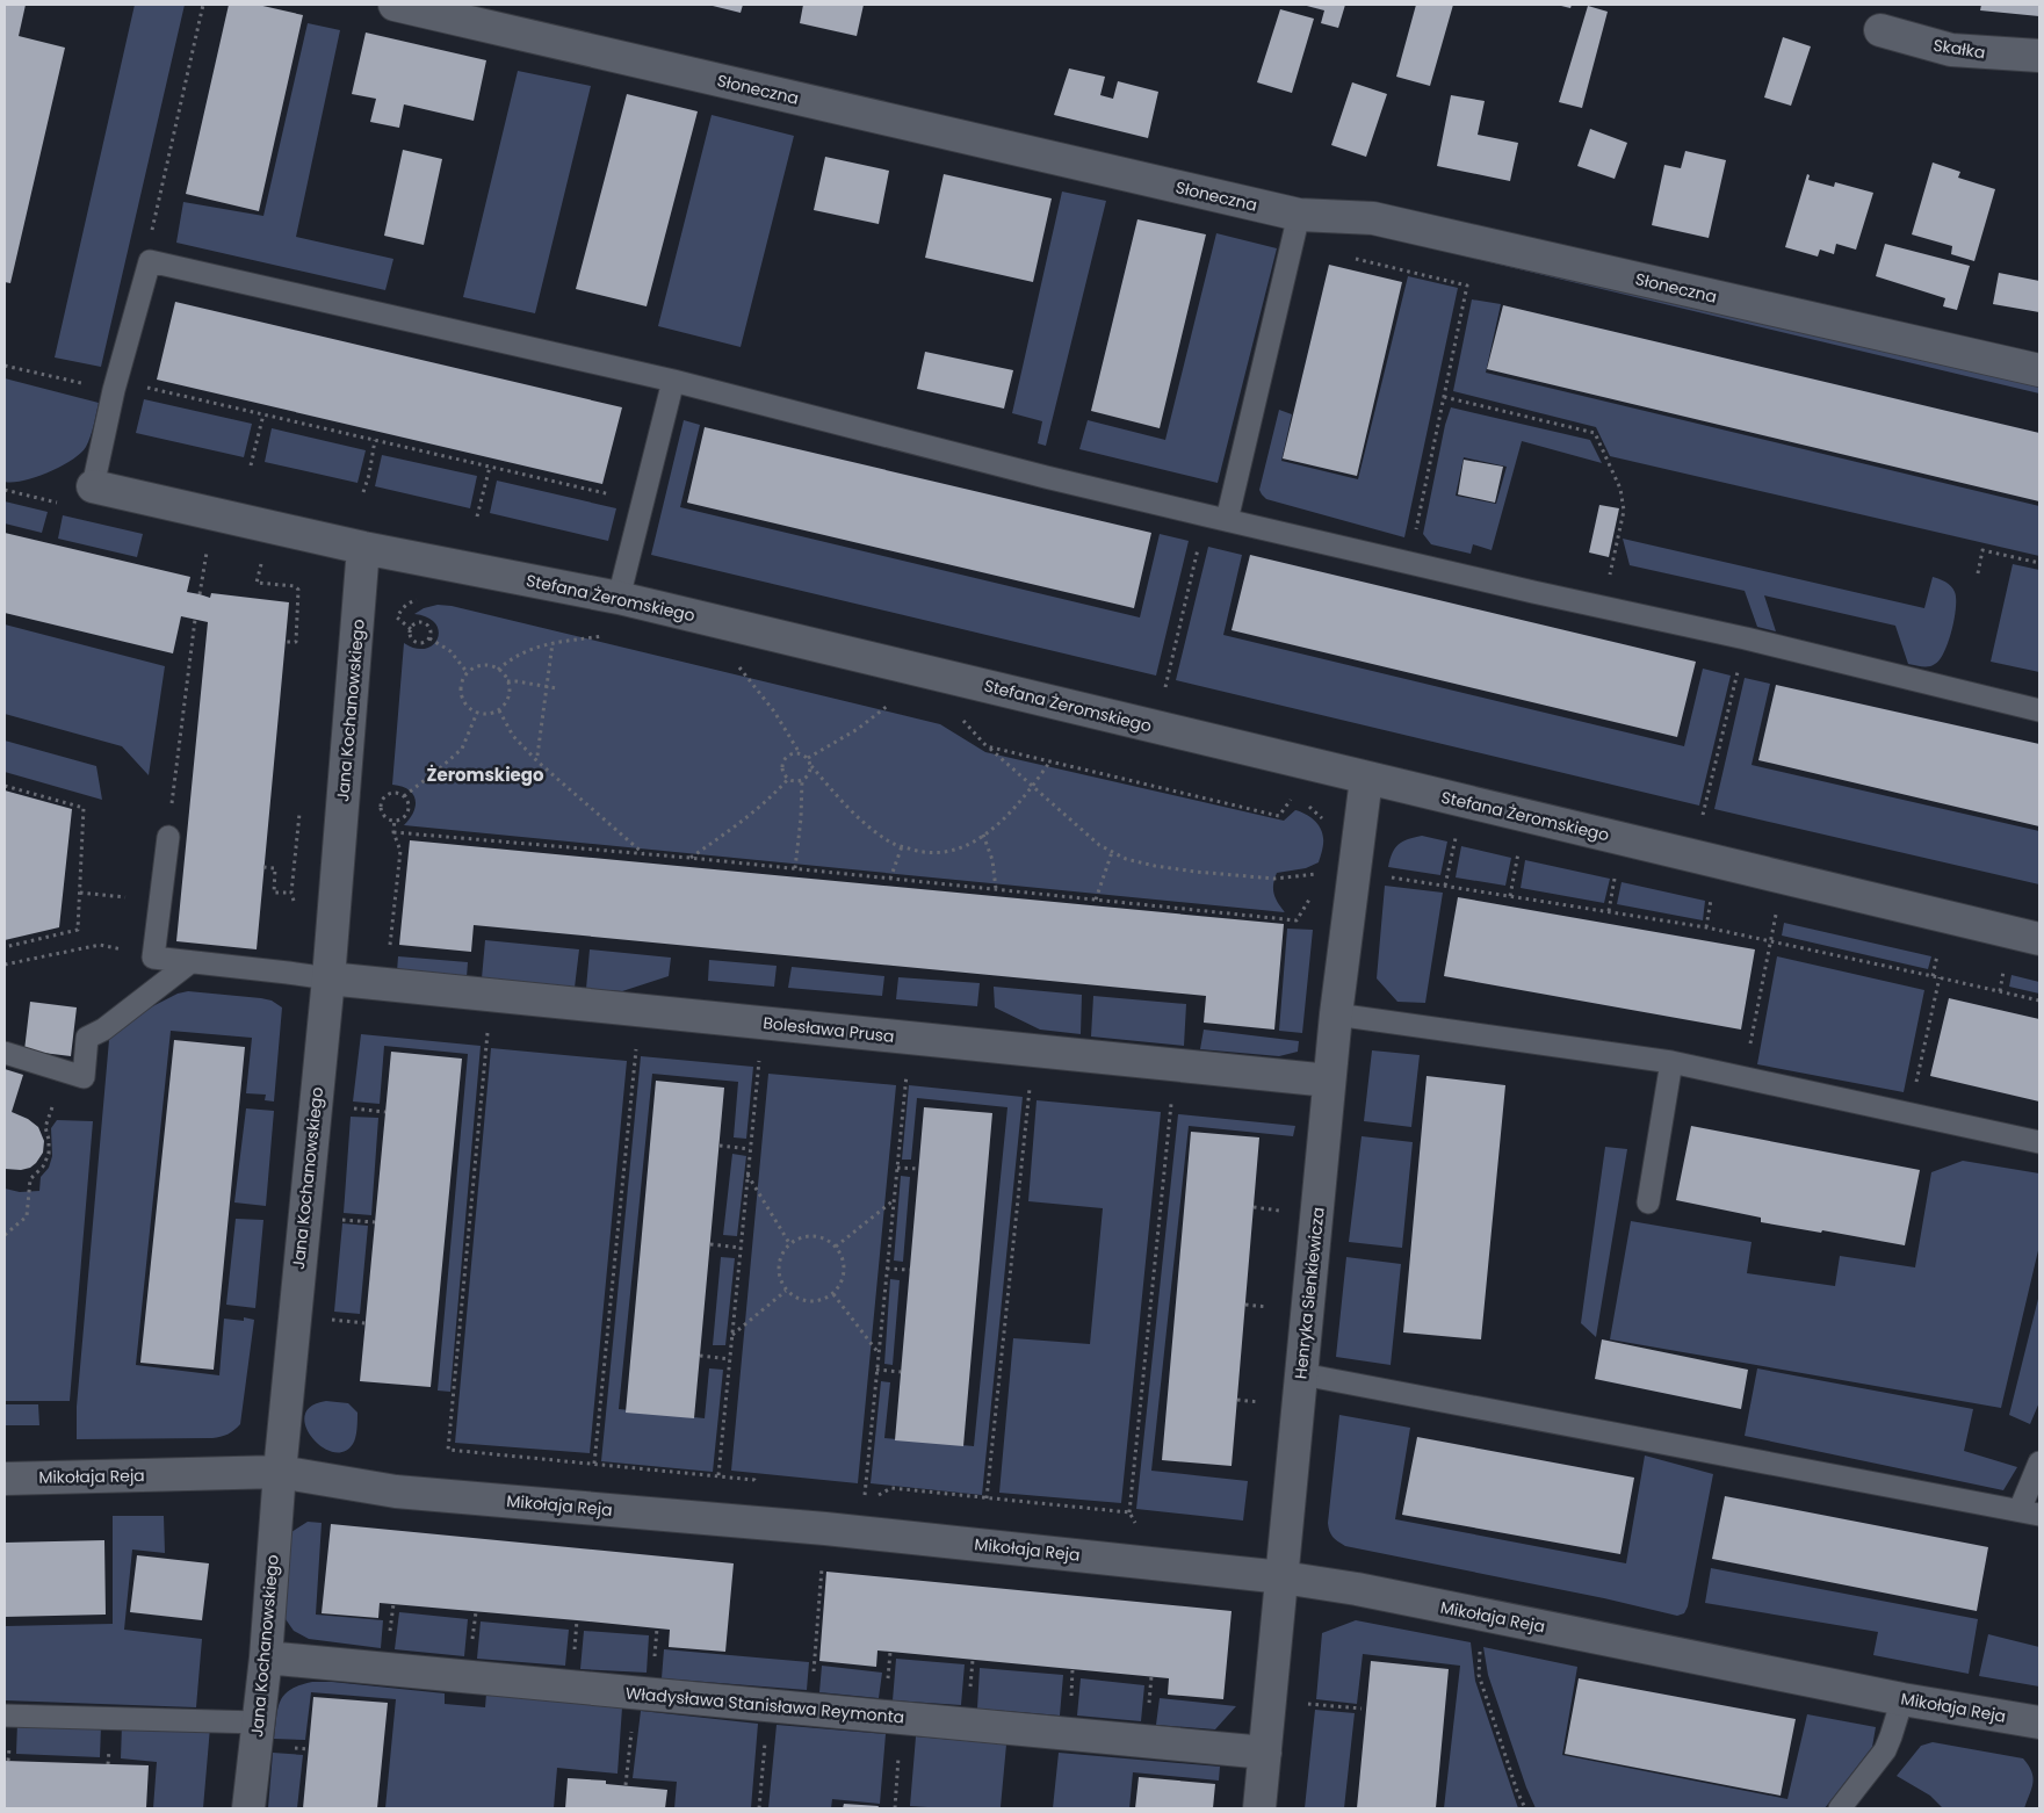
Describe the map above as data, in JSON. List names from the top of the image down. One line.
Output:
{"streets":{"street":["Skałka","Słoneczna","Stefana Żeromskiego","Jana Kochanowskiego","Bolesława Prusa","Henryka Sienkiewicza","Mikołaja Reja","Władysława Stanisława Reymonta"]},"crossings":[["Stefana Żeromskiego","Jana Kochanowskiego"],["Stefana Żeromskiego","Henryka Sienkiewicza"],["Jana Kochanowskiego","Bolesława Prusa"],["Jana Kochanowskiego","Mikołaja Reja"],["Jana Kochanowskiego","Władysława Stanisława Reymonta"],["Bolesława Prusa","Henryka Sienkiewicza"],["Henryka Sienkiewicza","Mikołaja Reja"],["Henryka Sienkiewicza","Władysława Stanisława Reymonta"]],"districts":["Żeromskiego"]}
